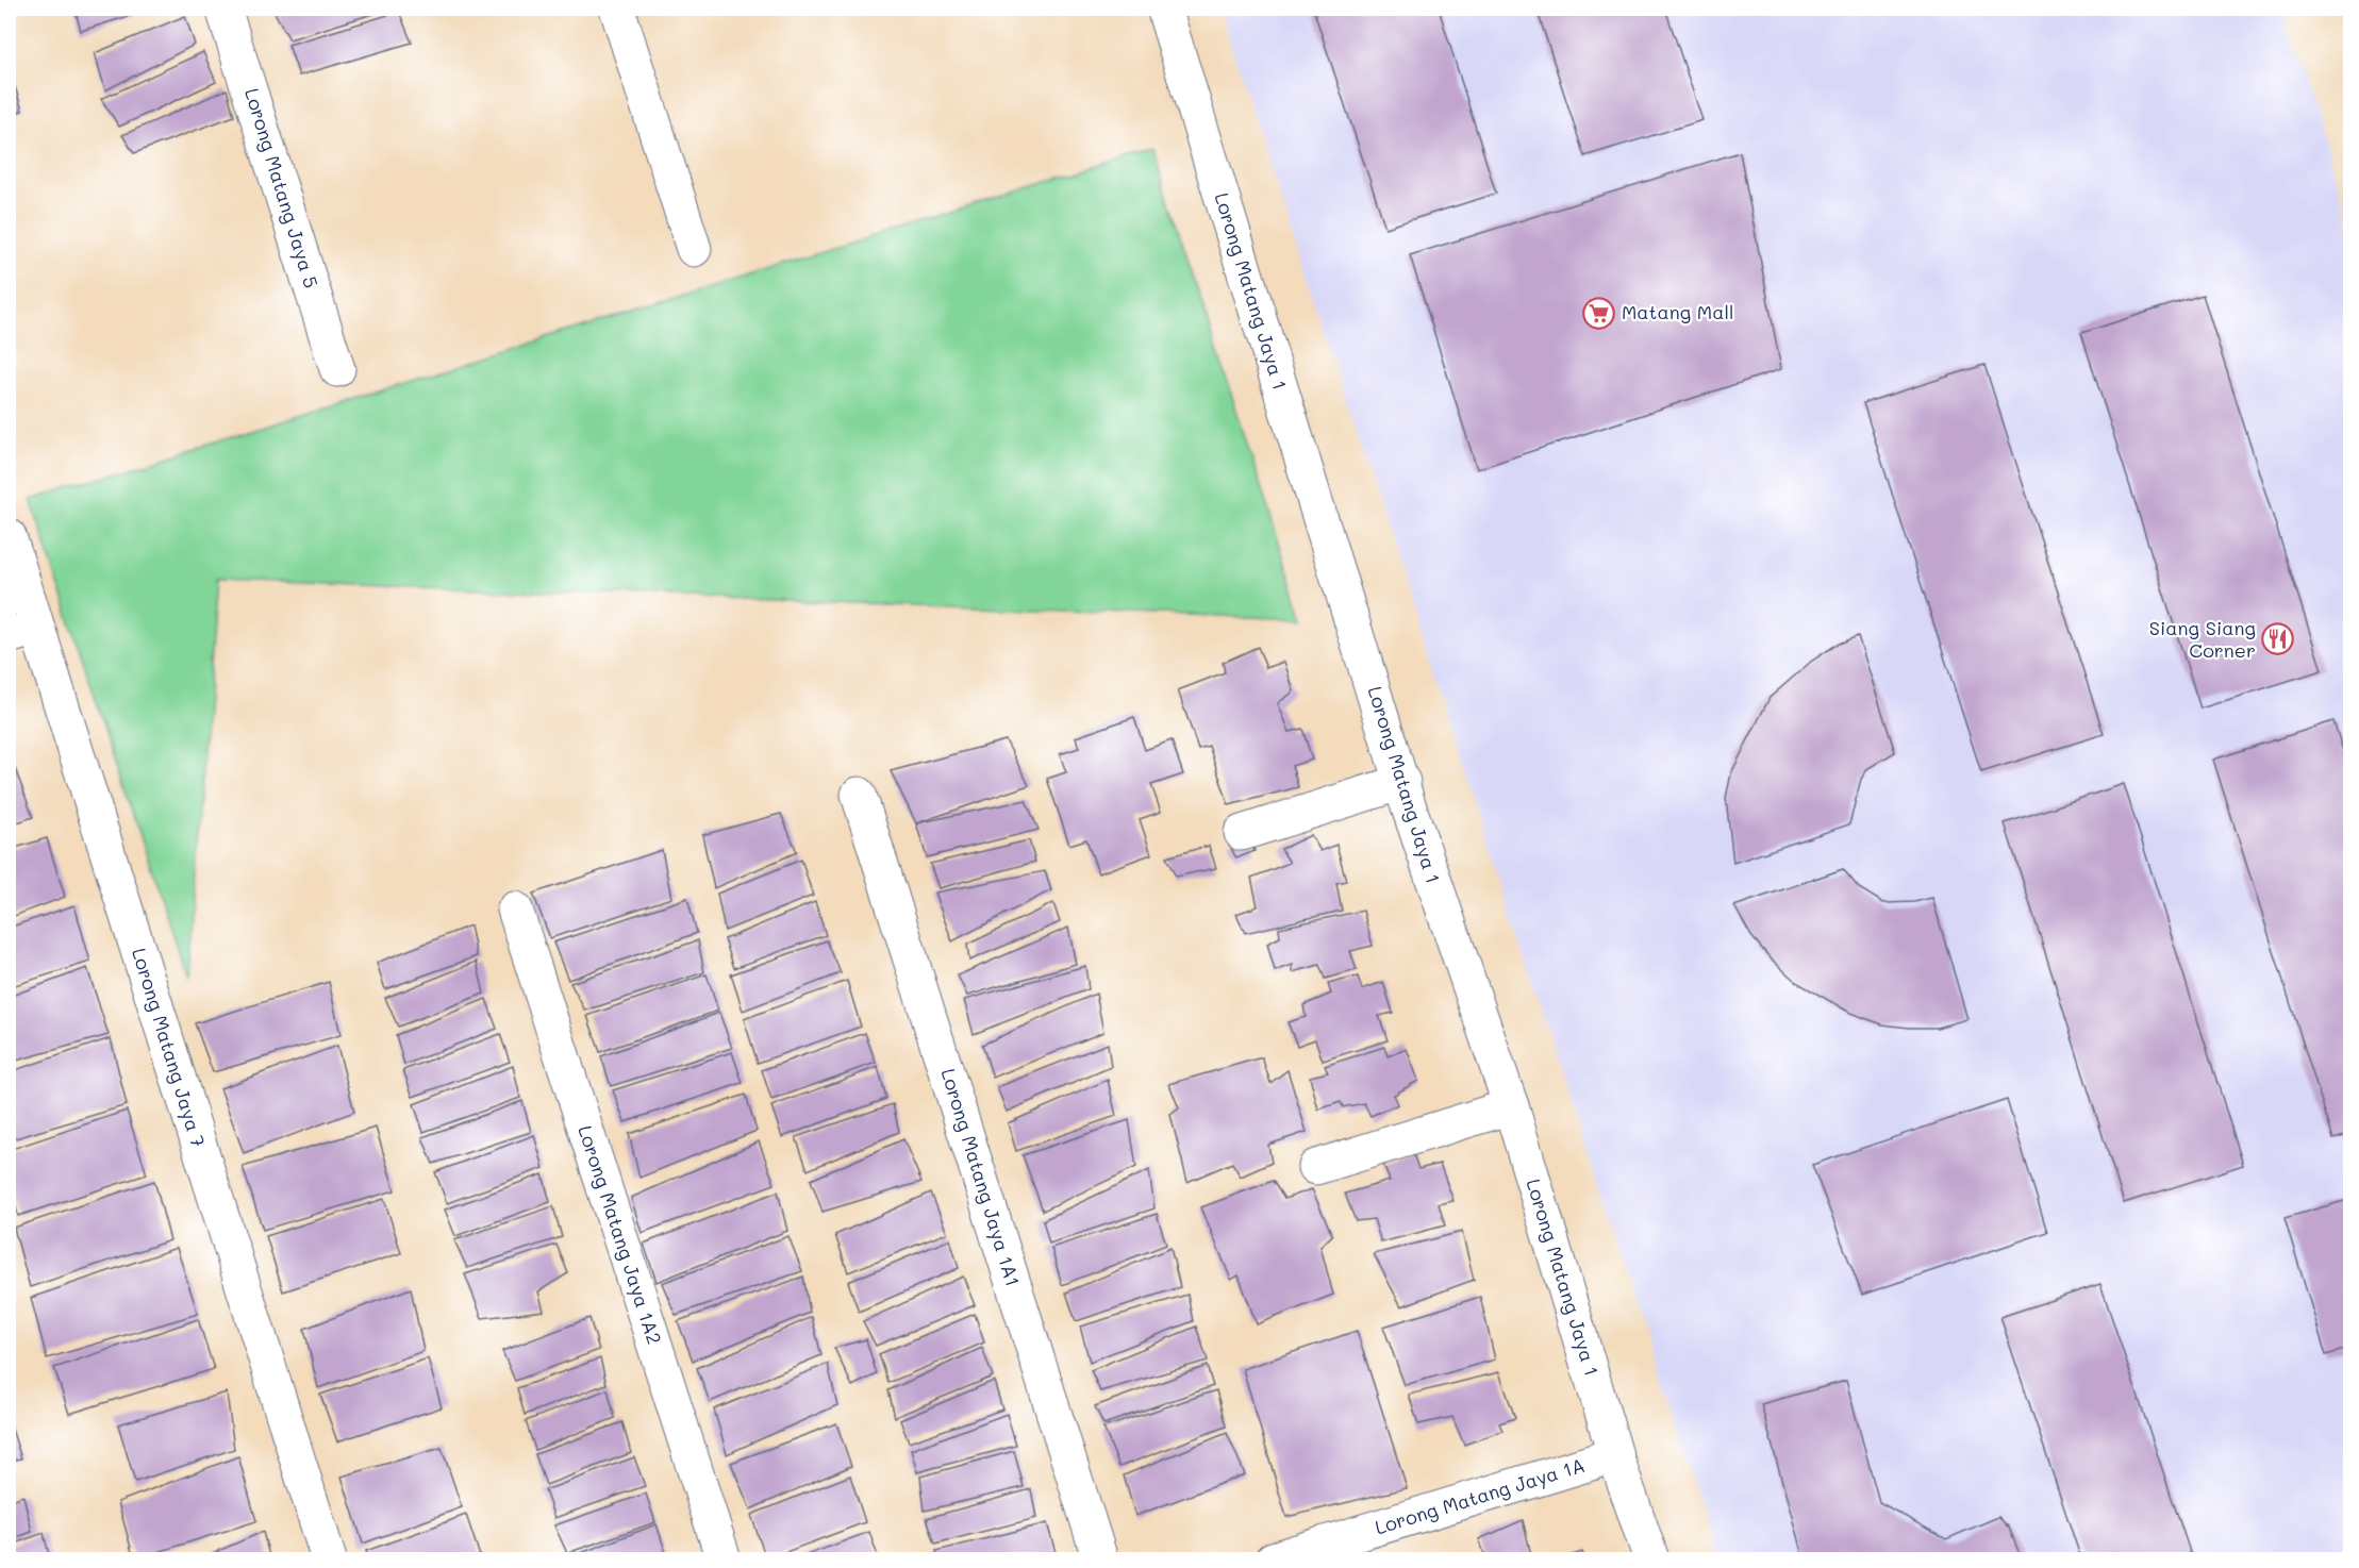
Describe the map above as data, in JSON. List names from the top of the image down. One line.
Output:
{"streets":{"street":["Lorong Matang Jaya 5","Lorong Matang Jaya 1","Lorong Matang Jaya 7","Lorong Matang Jaya 1A1","Lorong Matang Jaya 1A2","Lorong Matang Jaya 1A"]},"crossings":[["Lorong Matang Jaya 1","Lorong Matang Jaya 1A"]],"places":{"supermarket":["Matang Mall"],"restaurant":["Siang Siang Corner"]}}
